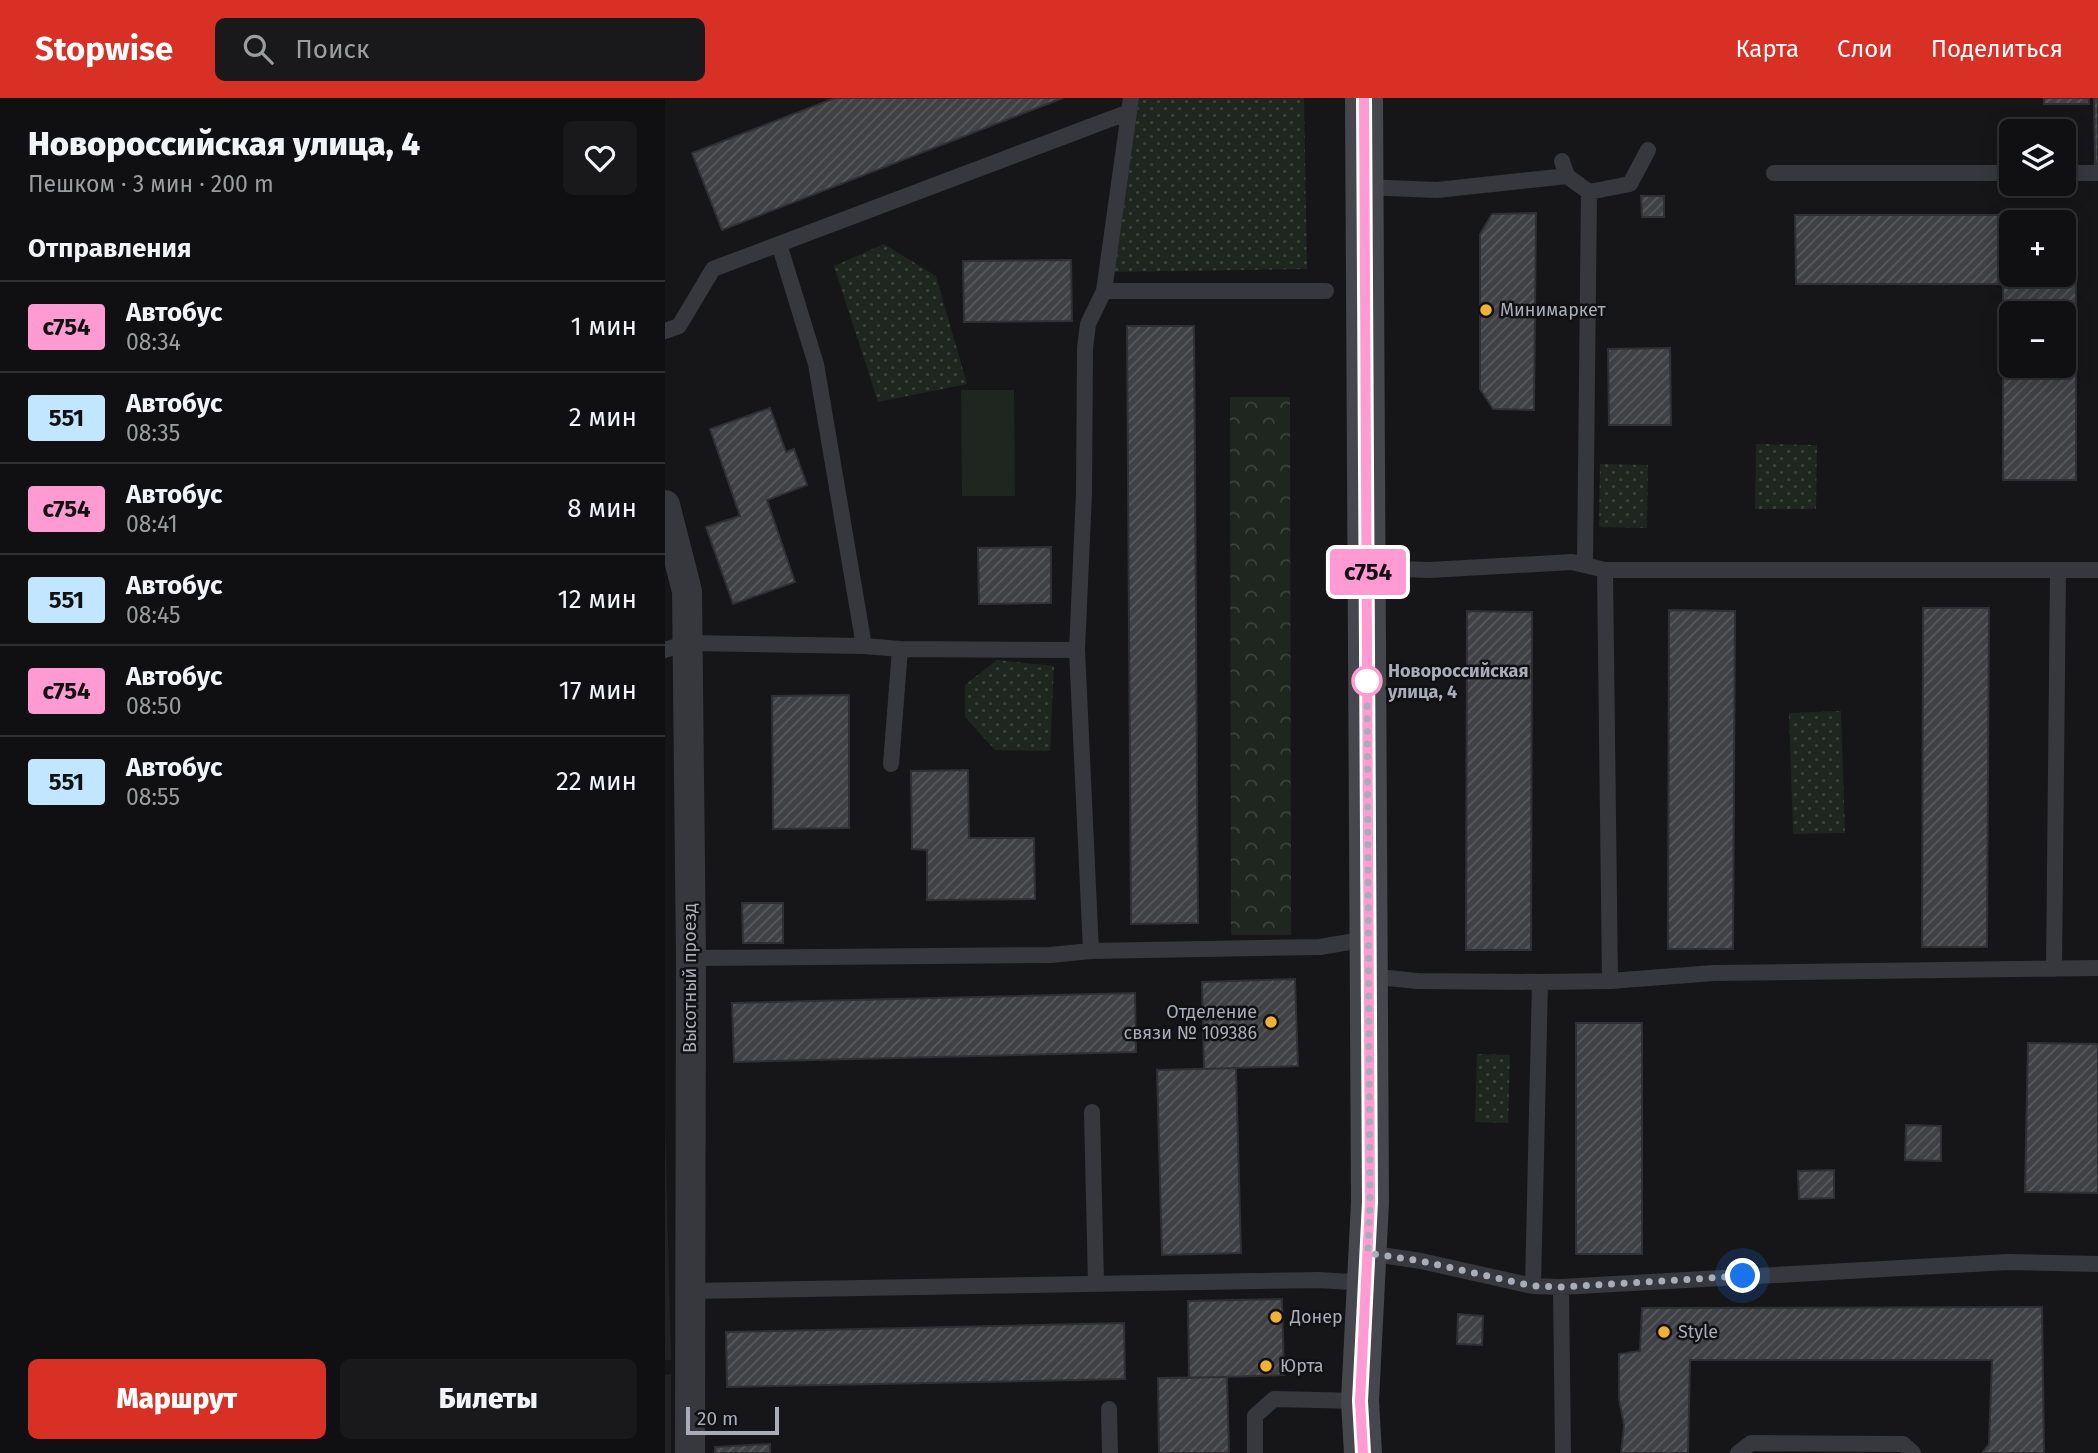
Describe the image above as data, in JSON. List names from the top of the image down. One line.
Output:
{"streets":{"street":["Высотный проезд"]},"places":["Минимаркет","Новороссийская улица, 4","Отделение связи № 109386","Донер","Style","Юрта"],"lines":["bus line с754"],"scale_bar":"20 m","page":{"header":"Stopwise","search":"Поиск","nav":["Карта","Слои","Поделиться"],"heading":[["Новороссийская улица, 4","Пешком · 3 мин · 200 m"],"Отправления"],"on_map":"с754","map_buttons":["+","−"],"list":[{"mark":"с754","name":"Автобус","note":"08:34","value":"1 мин"},{"mark":"551","name":"Автобус","note":"08:35","value":"2 мин"},{"mark":"с754","name":"Автобус","note":"08:41","value":"8 мин"},{"mark":"551","name":"Автобус","note":"08:45","value":"12 мин"},{"mark":"с754","name":"Автобус","note":"08:50","value":"17 мин"},{"mark":"551","name":"Автобус","note":"08:55","value":"22 мин"}],"buttons":["Маршрут","Билеты"],"scale":"20 m"}}
